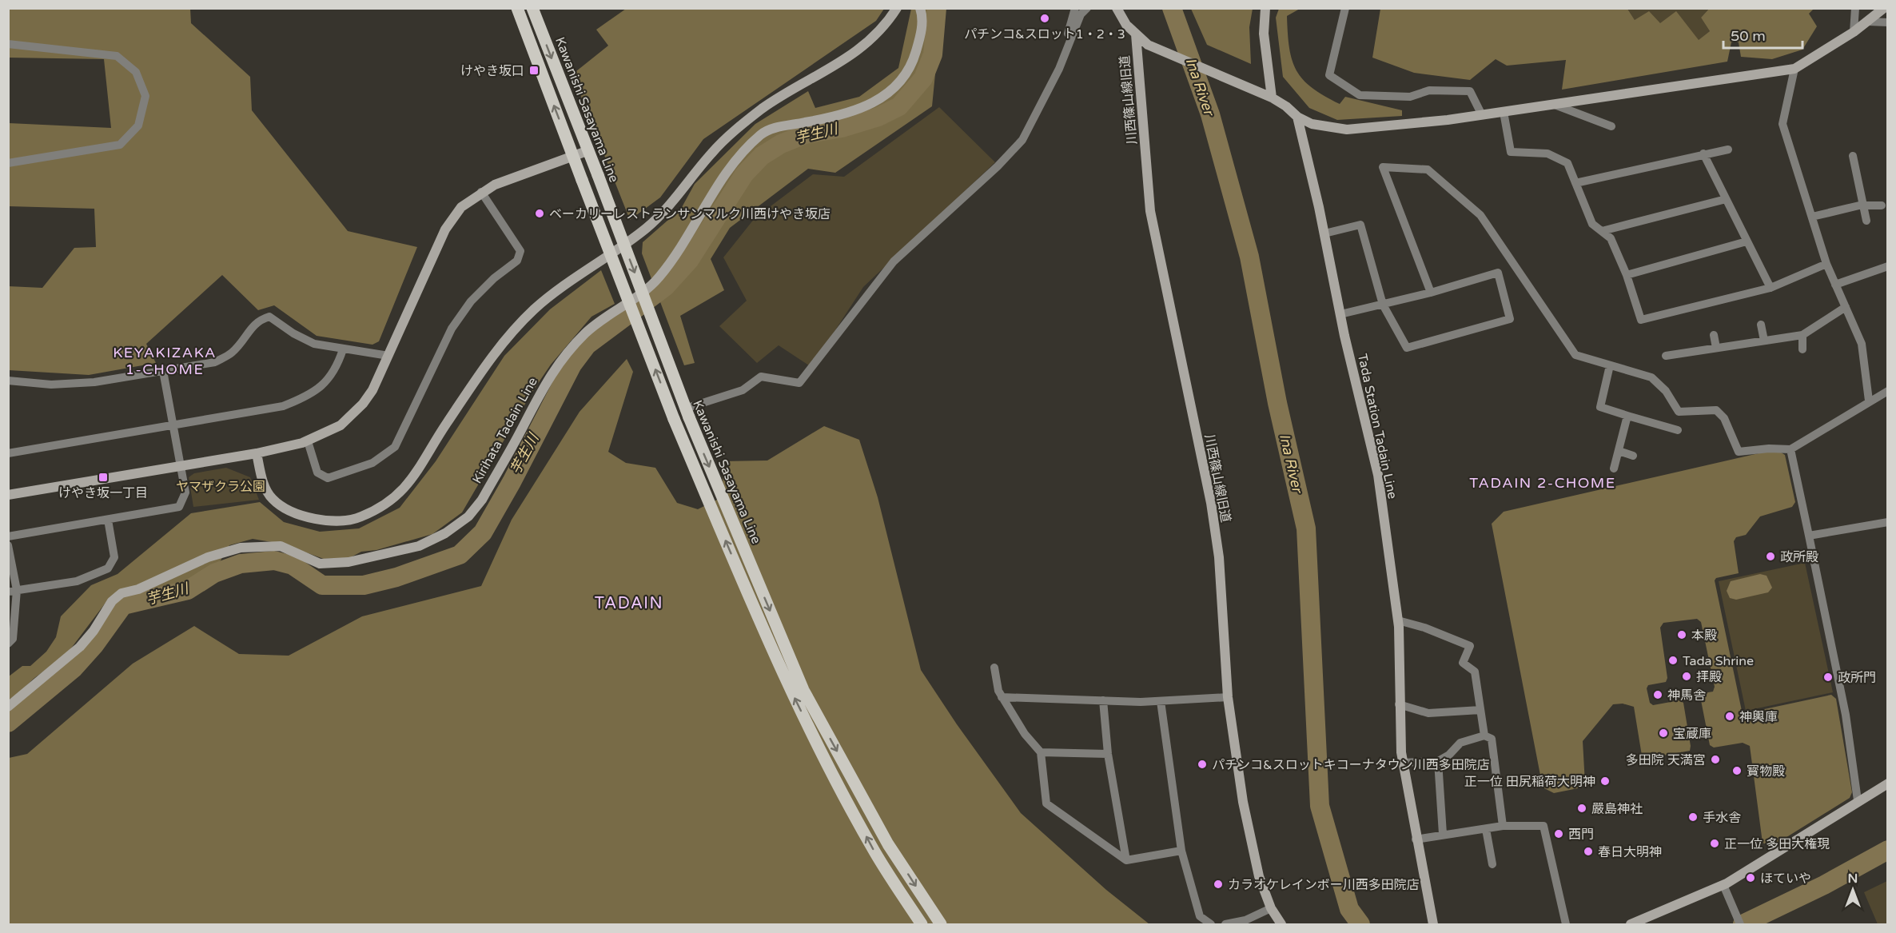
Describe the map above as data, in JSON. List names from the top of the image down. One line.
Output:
{"streets":{"main road":["Kawanishi Sasayama Line"],"street":["川西篠山線旧道","Tada Station Tadain Line","Kirihata Tadain Line"]},"districts":["KEYAKIZAKA 1-CHOME","TADAIN 2-CHOME","TADAIN"],"water":["Ina River","芋生川"],"parks":["ヤマザクラ公園"],"places":{"other":["パチンコ&スロット1・2・3","ベーカリーレストランサンマルク川西けやき坂店","政所殿","本殿","Tada Shrine","拝殿","政所門","神馬舎","神輿庫","宝蔵庫","多田院 天満宮","パチンコ&スロットキコーナタウン川西多田院店","寳物殿","正一位 田尻稲荷大明神","嚴島神社","手水舎","西門","正一位 多田大権現","春日大明神","ほていや","カラオケレインボー川西多田院店"],"transit":["けやき坂口","けやき坂一丁目"]},"scale_bar":"50 m","north":"top"}
